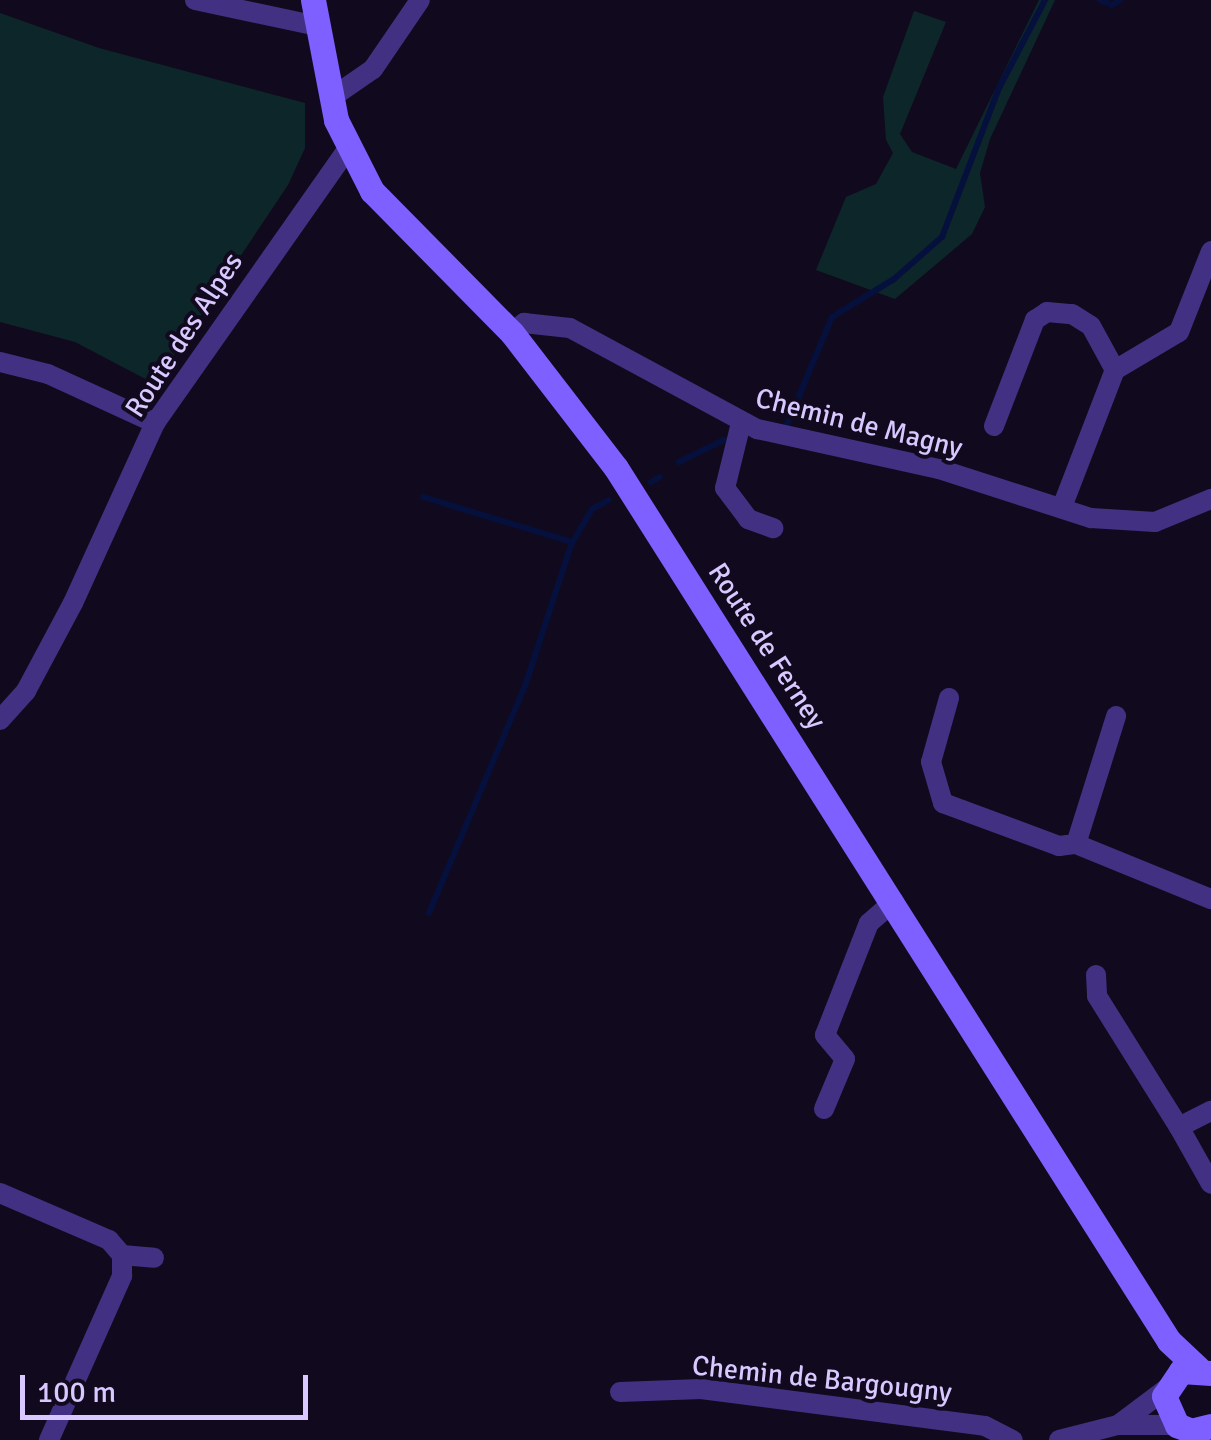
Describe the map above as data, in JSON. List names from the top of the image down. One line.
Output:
{"streets":{"main road":["Route de Ferney"],"street":["Route des Alpes","Chemin de Magny","Chemin de Bargougny"]},"crossings":[["Route des Alpes","Route de Ferney"],["Chemin de Magny","Route de Ferney"]],"scale_bar":"100 m"}
